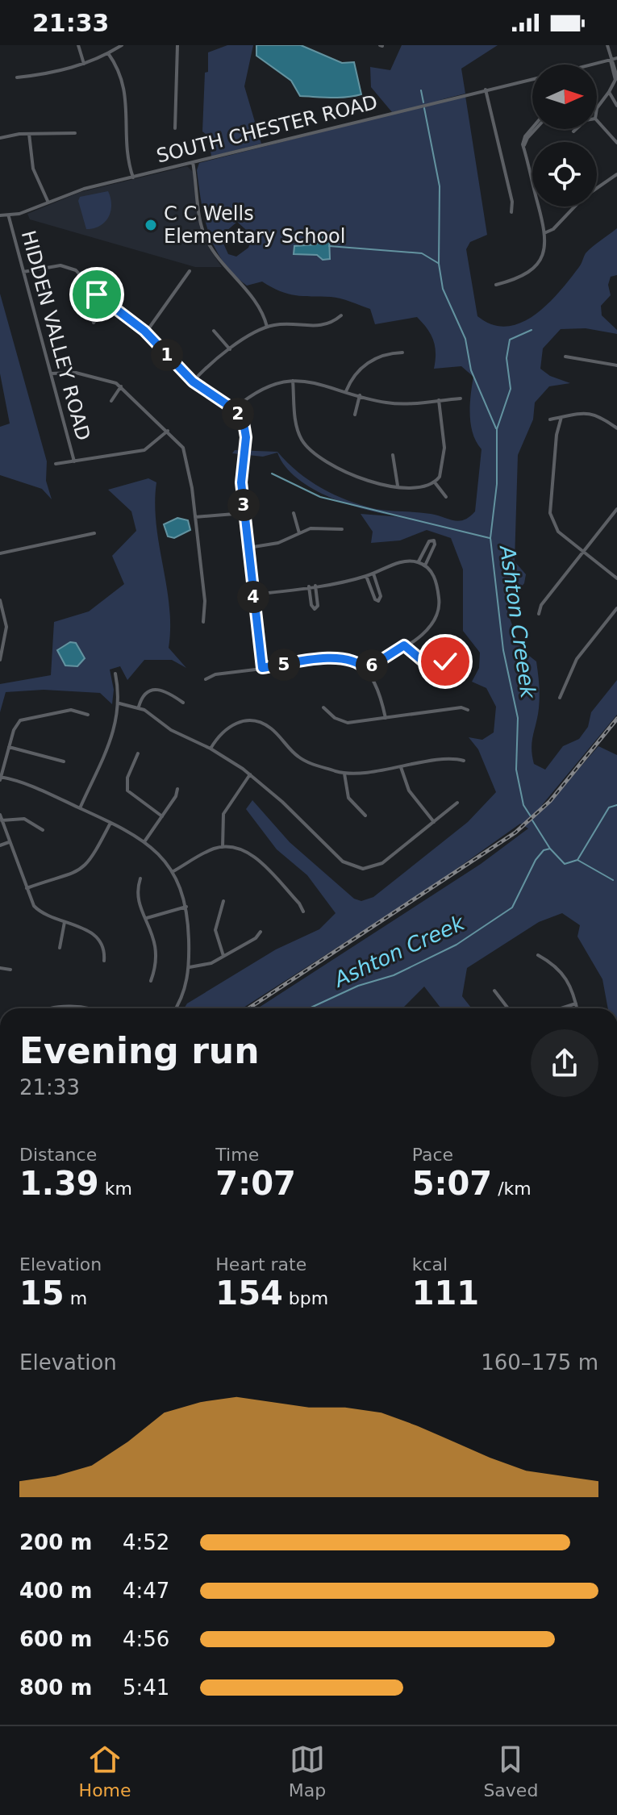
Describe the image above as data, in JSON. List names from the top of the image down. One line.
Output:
{"streets":{"street":["SOUTH CHESTER ROAD","HIDDEN VALLEY ROAD"]},"crossings":[["SOUTH CHESTER ROAD","HIDDEN VALLEY ROAD"]],"water":["Ashton Creeek","Ashton Creek"],"places":["C C Wells Elementary School"],"north":"right","page":{"status":"21:33","pins":["1","2","3","4","5","6"],"heading":["Evening run","21:33"],"stats":[["Distance","1.39 km"],["Time","7:07"],["Pace","5:07 /km"],["Elevation","15 m"],["Heart rate","154 bpm"],["kcal","111"]],"chart":["Elevation","160–175 m"],"list":[{"name":"200 m","note":"4:52"},{"name":"400 m","note":"4:47"},{"name":"600 m","note":"4:56"},{"name":"800 m","note":"5:41"}],"tabs":["Home","Map","Saved"]}}
